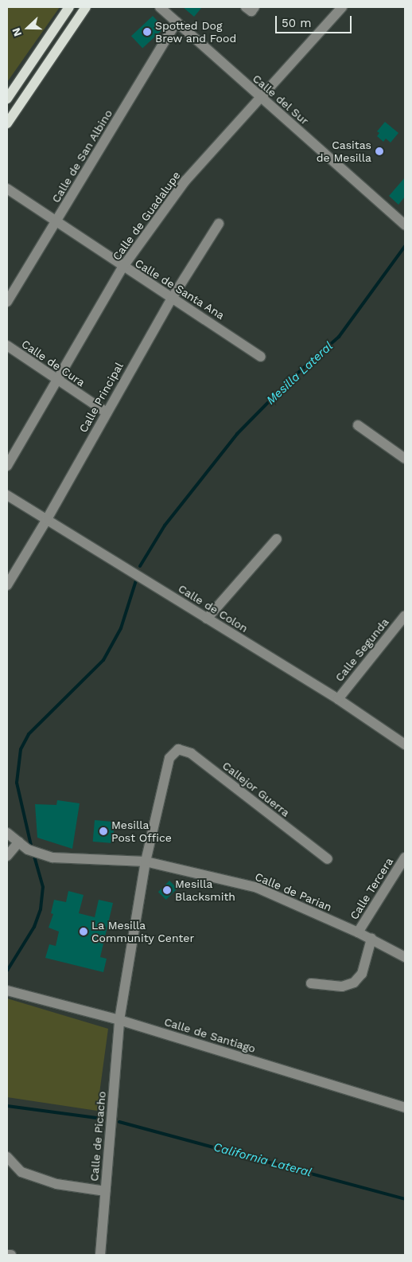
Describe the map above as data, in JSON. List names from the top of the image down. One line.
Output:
{"streets":{"street":["Calle del Sur","Calle de San Albino","Calle de Guadalupe","Calle de Santa Ana","Calle de Cura","Calle Principal","Calle de Colon","Calle Segunda","Callejor Guerra","Calle Tercera","Calle de Parian","Calle de Santiago","Calle de Picacho"]},"crossings":[["Calle del Sur","Calle de San Albino"],["Calle del Sur","Calle de Guadalupe"],["Calle de San Albino","Calle de Santa Ana"],["Calle de Guadalupe","Calle de Santa Ana"],["Calle de Guadalupe","Calle de Cura"],["Calle de Santa Ana","Calle Principal"],["Calle de Cura","Calle Principal"],["Calle Principal","Calle de Colon"],["Calle de Colon","Calle Segunda"],["Callejor Guerra","Calle de Picacho"],["Calle Tercera","Calle de Parian"],["Calle de Parian","Calle de Picacho"],["Calle de Santiago","Calle de Picacho"]],"water":["Mesilla Lateral","California Lateral"],"places":["Spotted Dog Brew and Food","Casitas de Mesilla","Mesilla Post Office","Mesilla Blacksmith","La Mesilla Community Center"],"scale_bar":"50 m","north":"left"}
